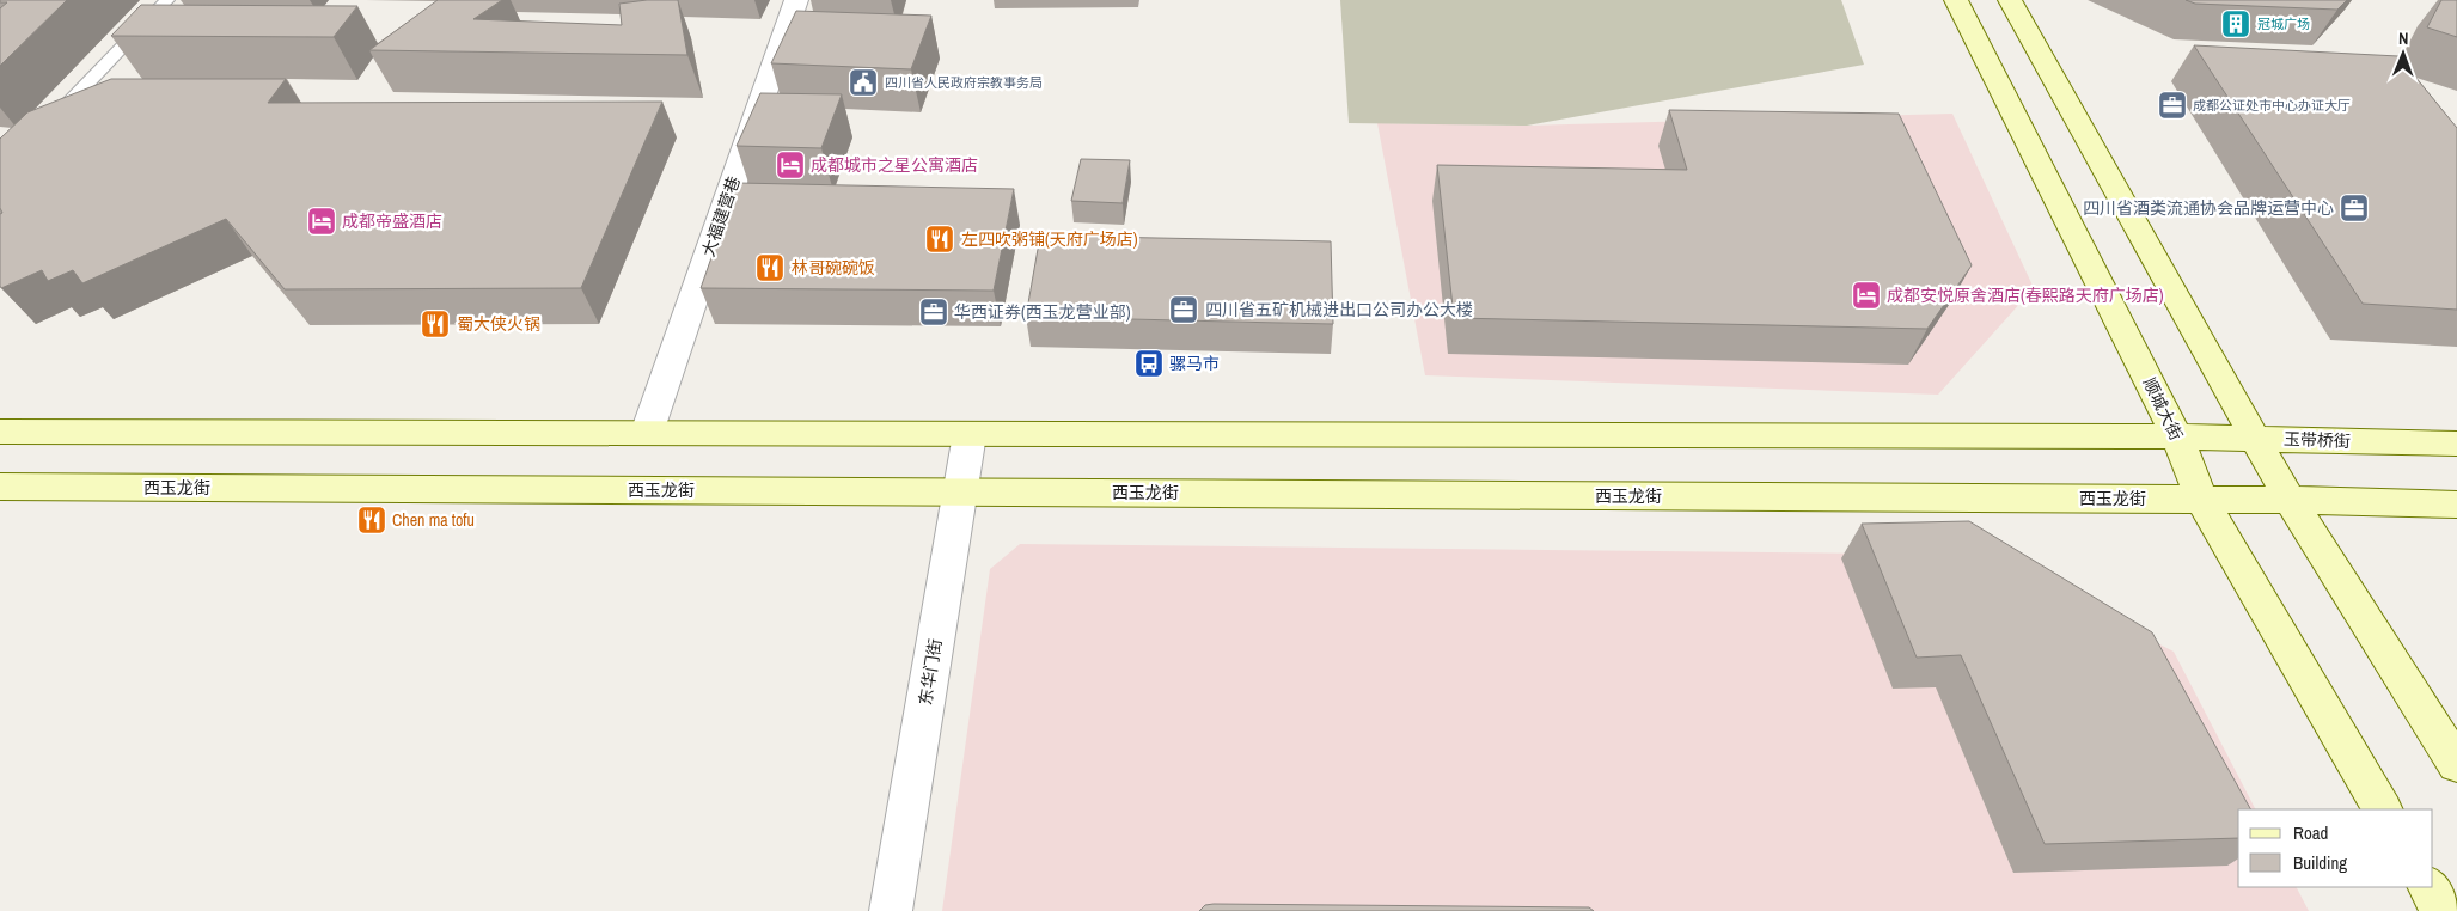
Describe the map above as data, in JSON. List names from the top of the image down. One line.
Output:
{"streets":{"main road":["顺城大街","玉带桥街","西玉龙街"],"street":["大福建营巷","东华门街"]},"crossings":[["顺城大街","玉带桥街"],["顺城大街","西玉龙街"],["西玉龙街","东华门街"]],"places":{"building":["冠城广场"],"public building":["四川省人民政府宗教事务局"],"office":["成都公证处市中心办证大厅","四川省酒类流通协会品牌运营中心","四川省五矿机械进出口公司办公大楼","华西证券(西玉龙营业部)"],"hotel":["成都城市之星公寓酒店","成都帝盛酒店","成都安悦原舍酒店(春熙路天府广场店)"],"restaurant":["左四吹粥铺(天府广场店)","林哥碗碗饭","蜀大侠火锅","Chen ma tofu"],"bus stop":["骡马市"]},"legend":["Road","Building"],"north":"top"}
